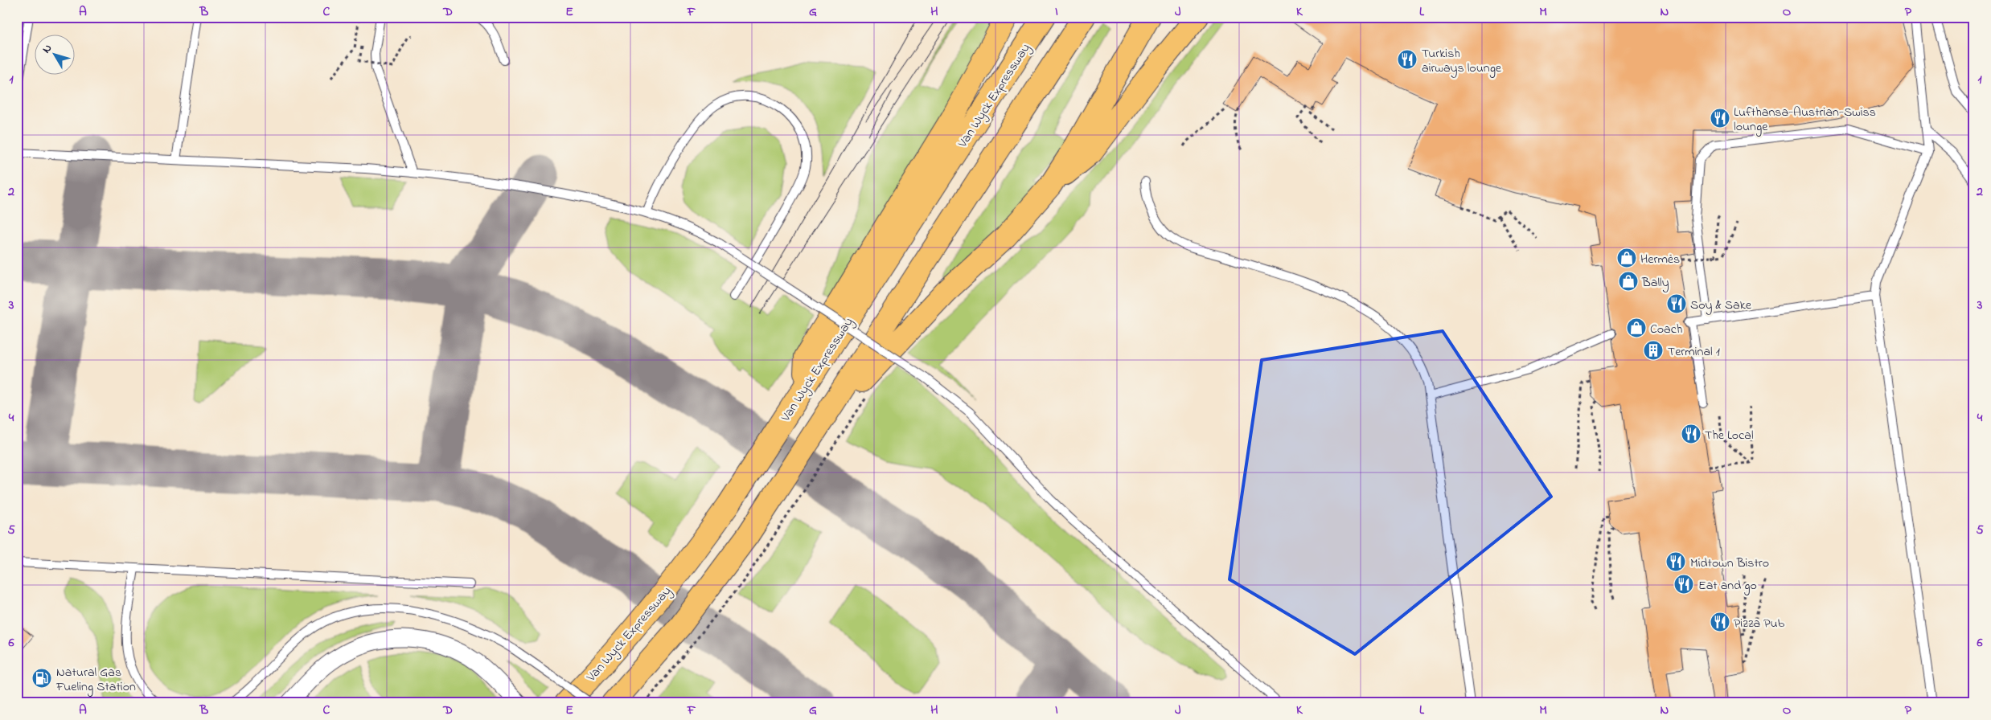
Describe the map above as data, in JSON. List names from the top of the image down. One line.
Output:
{"streets":{"highway":["Van Wyck Expressway"]},"places":{"restaurant":["Turkish airways lounge","Lufthansa-Austrian-Swiss lounge","Soy & Sake","The Local","Midtown Bistro","Eat and go","Pizza Pub"],"shop":["Hermès","Bally","Coach"],"building":["Terminal 1"],"fuel station":["Natural Gas Fueling Station"]},"north":"top left","grid":{"columns":["A","B","C","D","E","F","G","H","I","J","K","L","M","N","O","P"],"rows":["1","2","3","4","5","6"]}}
